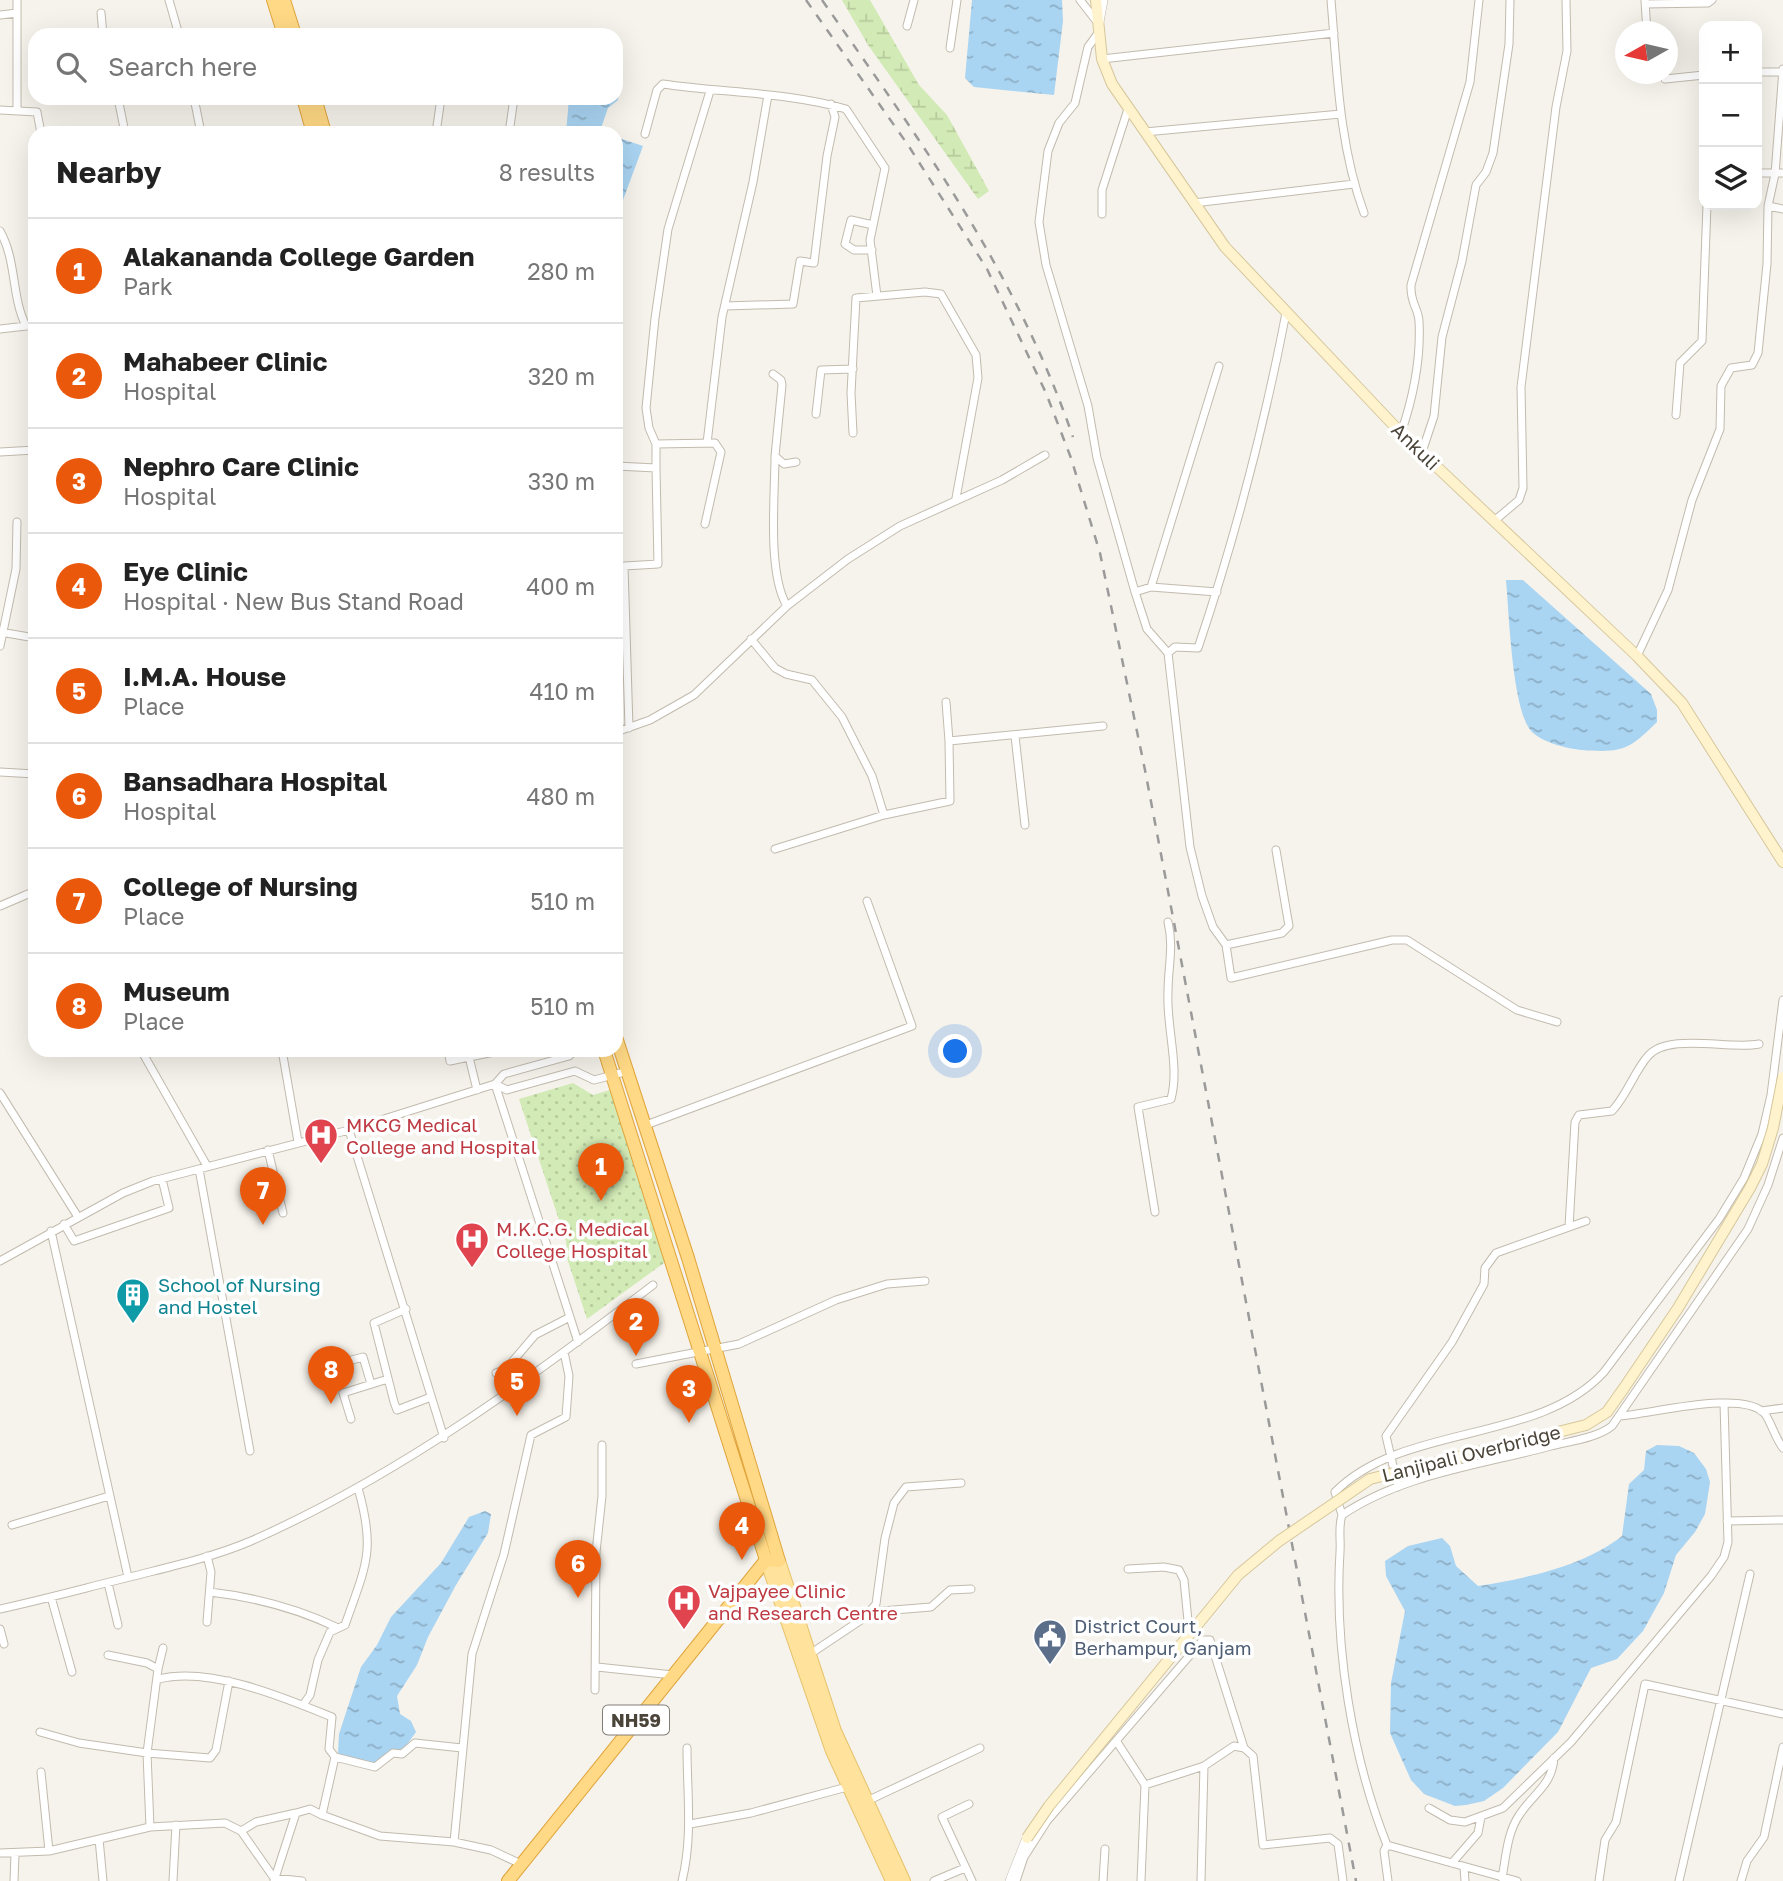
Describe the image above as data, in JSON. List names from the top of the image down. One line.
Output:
{"streets":{"highway":["NH59"],"main road":["Ankuli","Lanjipali Overbridge"]},"places":{"hospital":["MKCG Medical College and Hospital","M.K.C.G. Medical College Hospital","Vajpayee Clinic and Research Centre"],"building":["School of Nursing and Hostel"],"public building":["District Court, Berhampur, Ganjam"]},"north":"left","page":{"map_buttons":["+","−"],"search":"Search here","heading":["Nearby","8 results"],"list":[{"mark":"1","name":"Alakananda College Garden","note":"Park","value":"280 m"},{"mark":"2","name":"Mahabeer Clinic","note":"Hospital","value":"320 m"},{"mark":"3","name":"Nephro Care Clinic","note":"Hospital","value":"330 m"},{"mark":"4","name":"Eye Clinic","note":"Hospital · New Bus Stand Road","value":"400 m"},{"mark":"5","name":"I.M.A. House","note":"Place","value":"410 m"},{"mark":"6","name":"Bansadhara Hospital","note":"Hospital","value":"480 m"},{"mark":"7","name":"College of Nursing","note":"Place","value":"510 m"},{"mark":"8","name":"Museum","note":"Place","value":"510 m"}],"pins":["1","7","2","8","5","3","4","6"]}}
